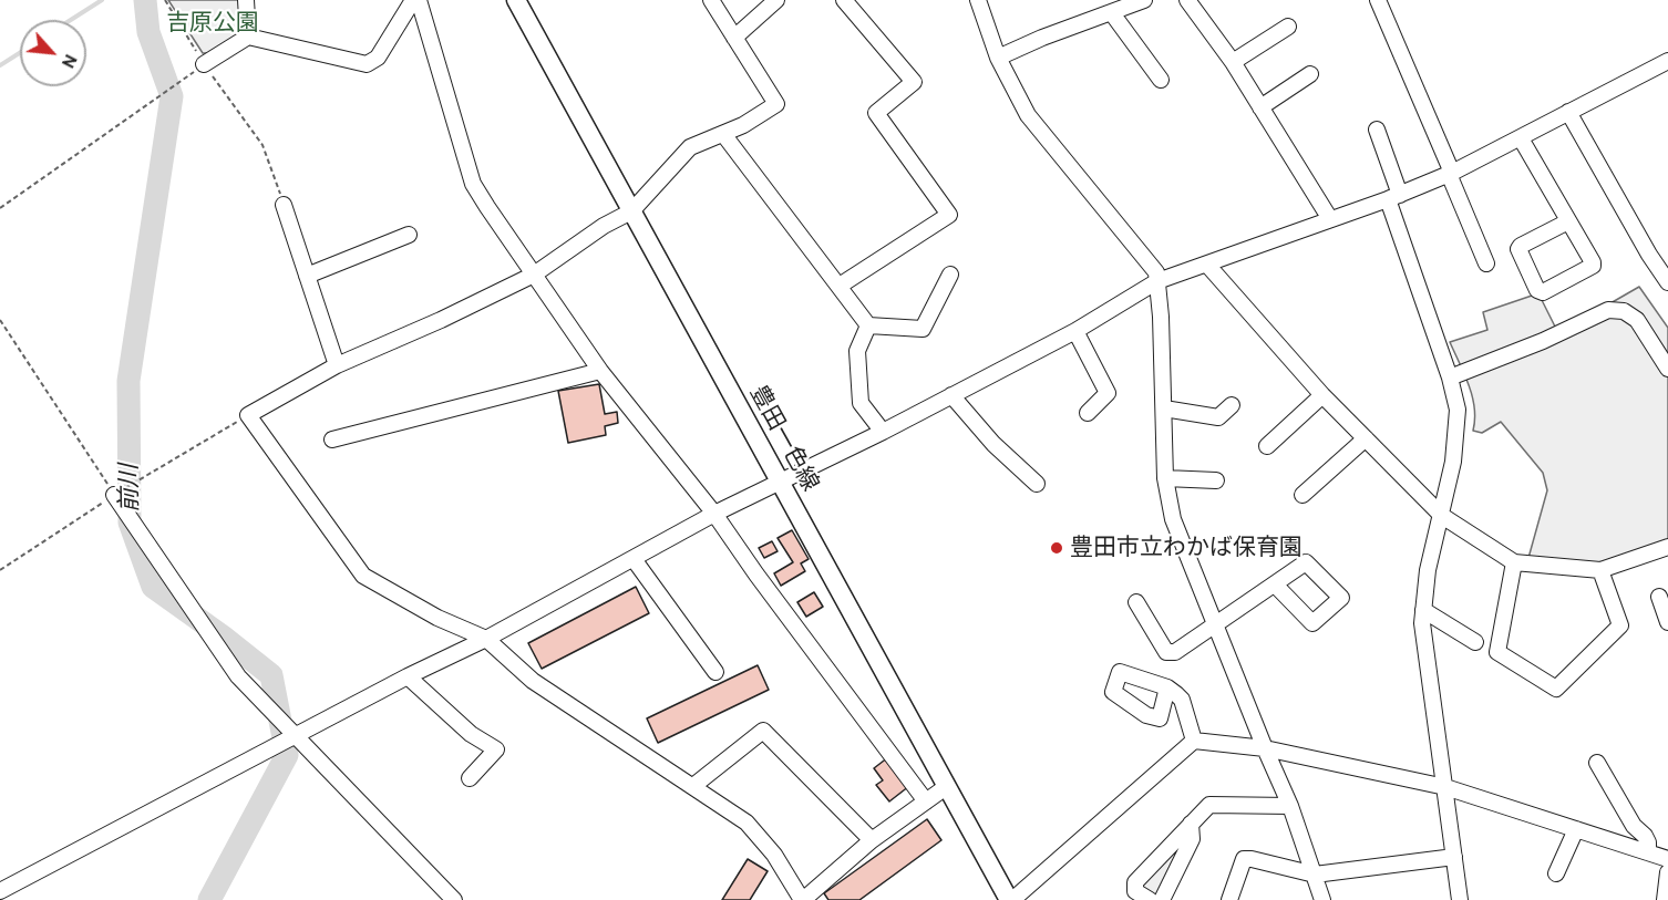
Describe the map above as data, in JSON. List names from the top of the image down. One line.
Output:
{"streets":{"main road":["豊田一色線"]},"water":["前川"],"parks":["吉原公園"],"places":["豊田市立わかば保育園"],"north":"bottom right"}
